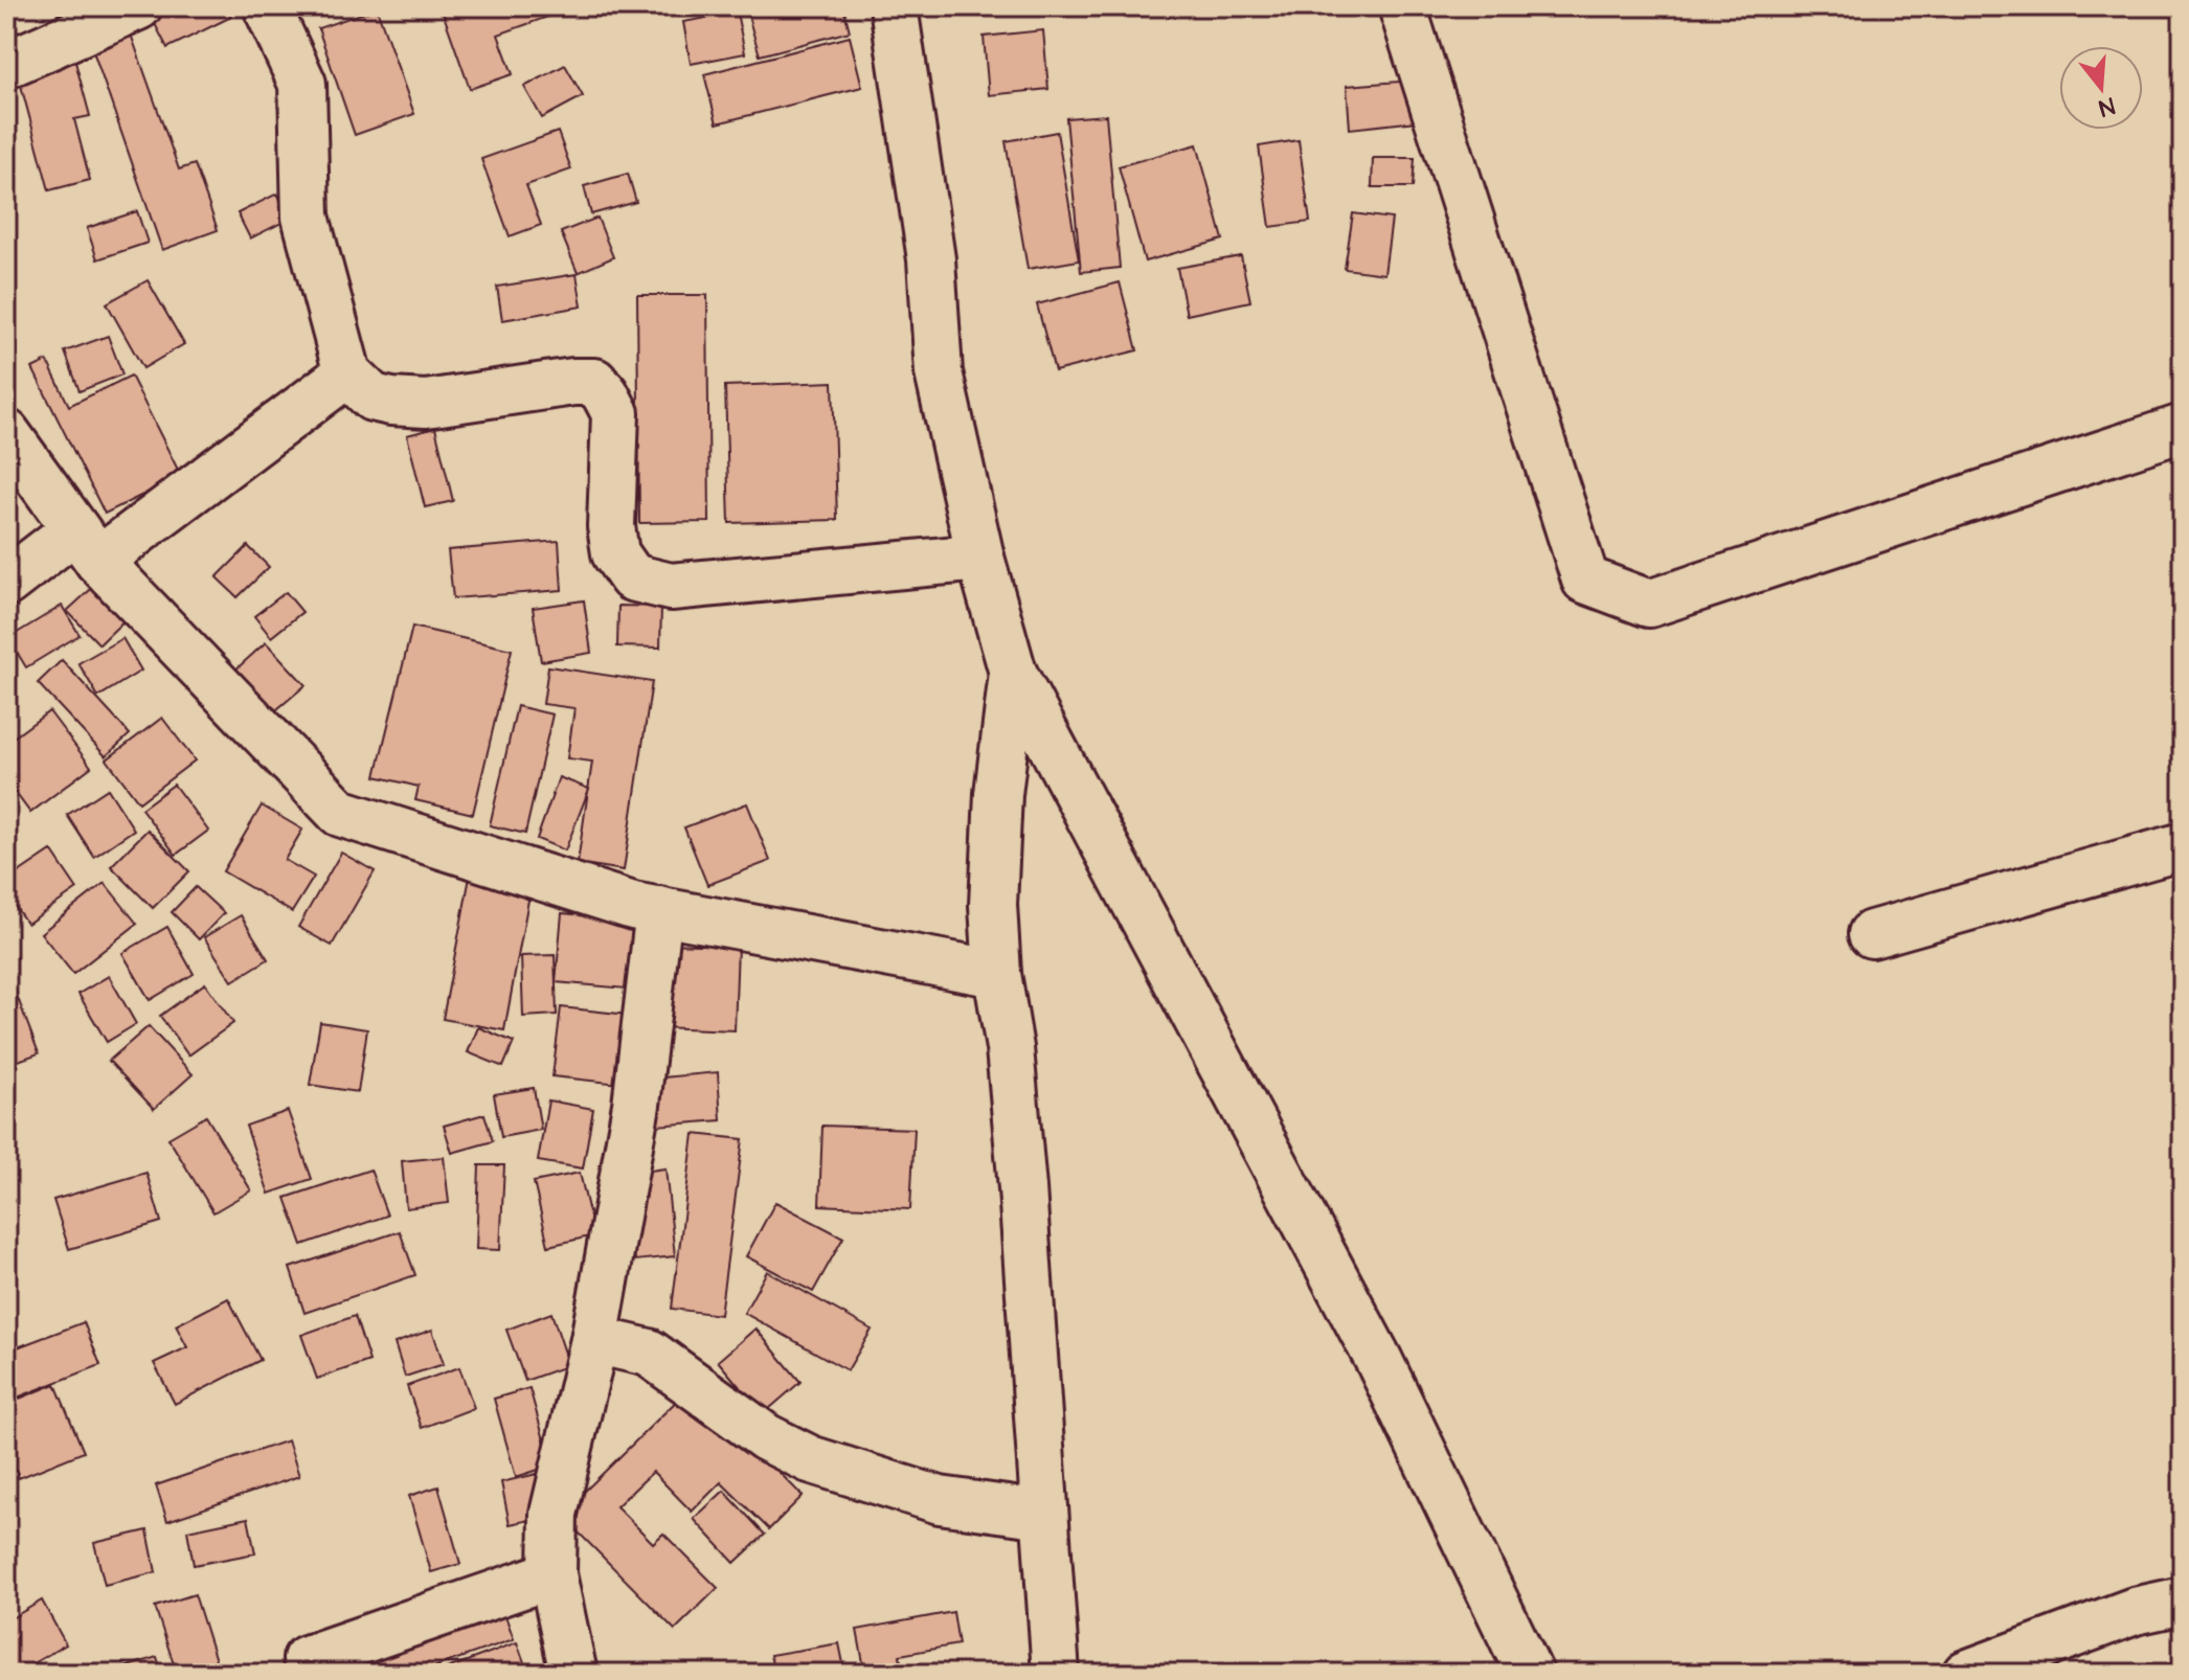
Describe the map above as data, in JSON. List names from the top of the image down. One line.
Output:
{"north":"bottom"}
